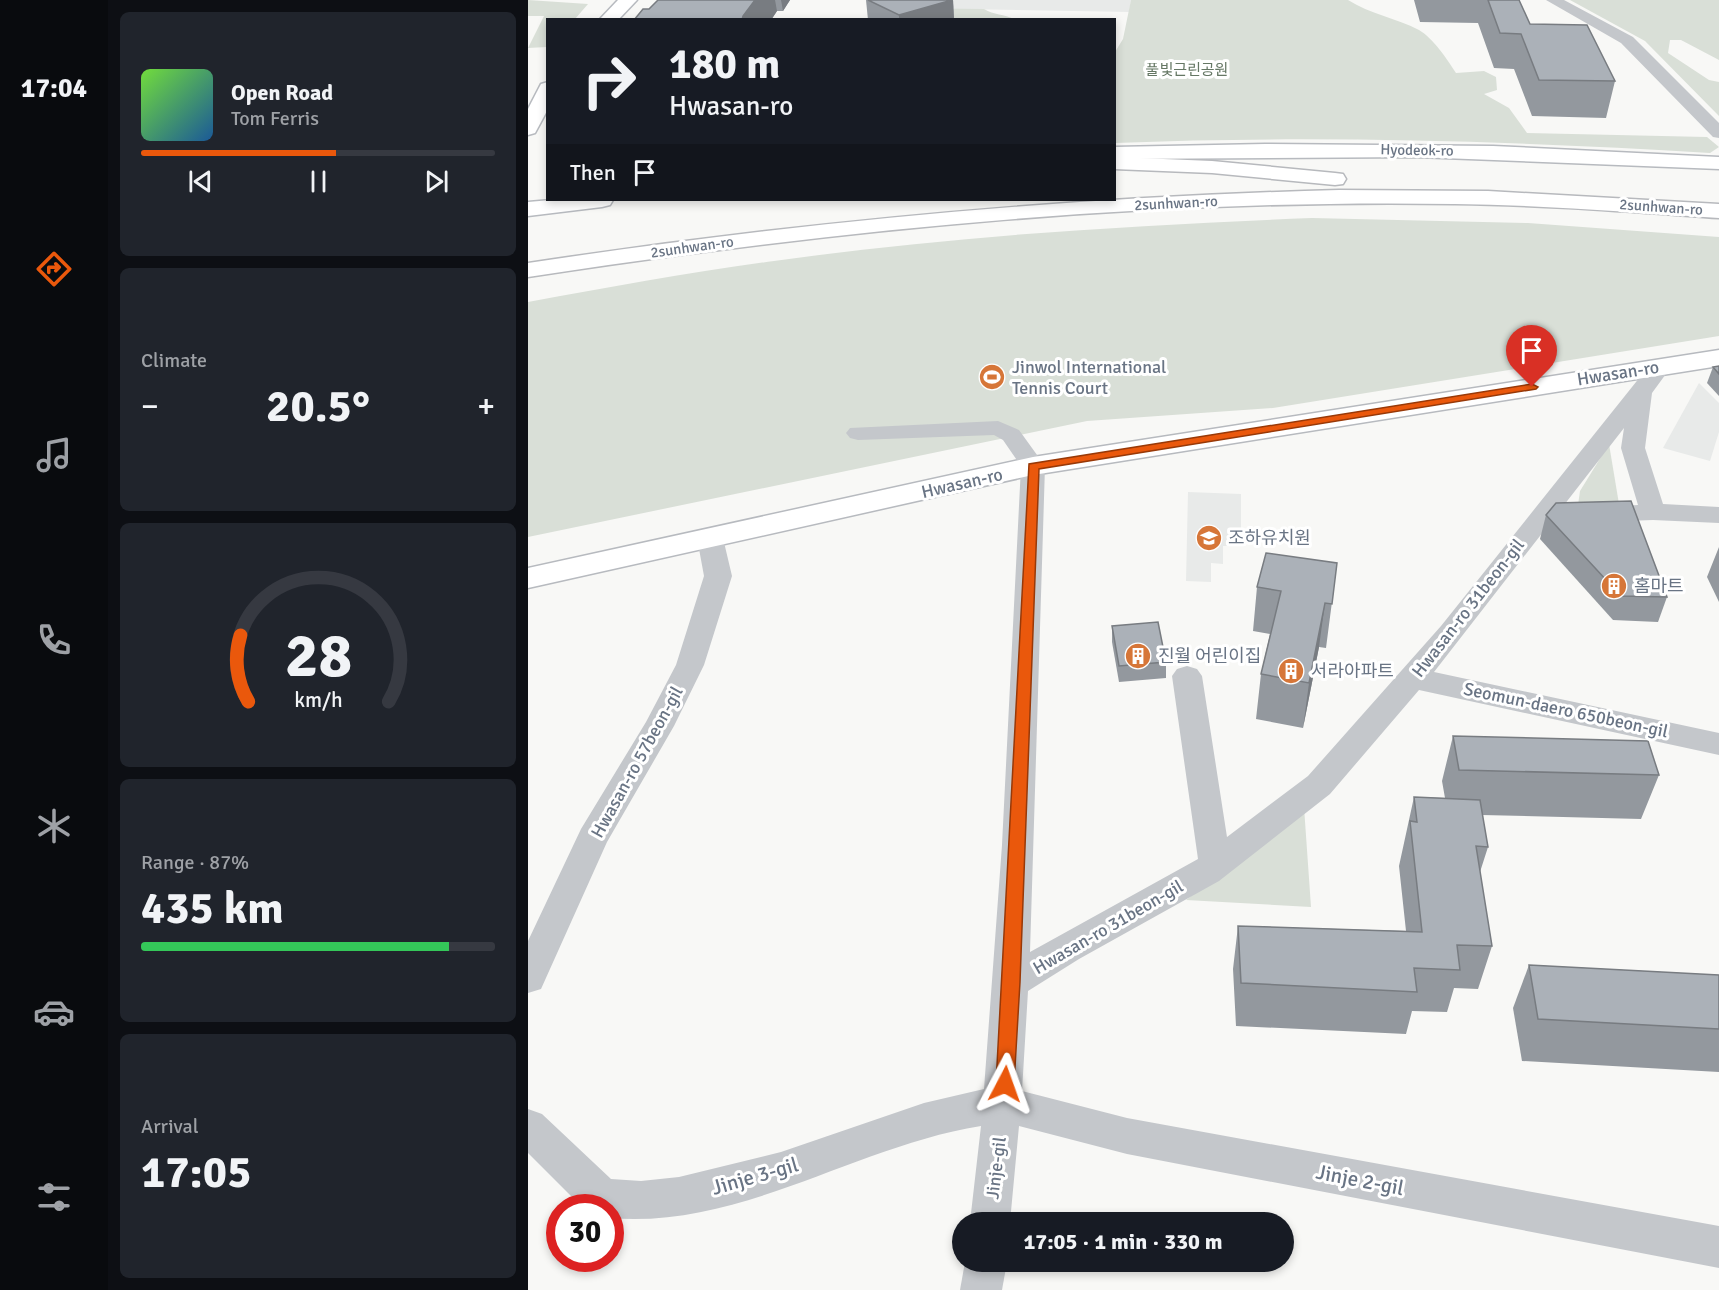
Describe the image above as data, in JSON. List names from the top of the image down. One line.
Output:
{"streets":{"main road":["Hyodeok-ro","2sunhwan-ro","Hwasan-ro"],"street":["Hwasan-ro 31beon-gil","Seomun-daero 650beon-gil","Hwasan-ro 57beon-gil","Jinje-gil","Jinje 3-gil","Jinje 2-gil"]},"crossings":[["Hwasan-ro","Hwasan-ro 31beon-gil"],["Hwasan-ro","Hwasan-ro 57beon-gil"],["Hwasan-ro","Jinje-gil"],["Hwasan-ro 31beon-gil","Seomun-daero 650beon-gil"],["Hwasan-ro 31beon-gil","Jinje-gil"],["Jinje-gil","Jinje 3-gil"],["Jinje-gil","Jinje 2-gil"],["Jinje 3-gil","Jinje 2-gil"]],"parks":["풀빛근린공원"],"places":{"sports":["Jinwol International Tennis Court"],"school or university":["조하유치원"],"building":["홈마트","진월 어린이집","서라아파트"]},"page":{"tabs":"17:04","turn":["180 m","Hwasan-ro"],"song":["Open Road","Tom Ferris"],"then":"Then","tile":["Climate",["Range · 87%","435 km"],["Arrival","17:05"]],"heat":["−","20.5°","+"],"limit":"30","trip":"17:05 · 1 min · 330 m","gauge":["28","km/h"]}}
